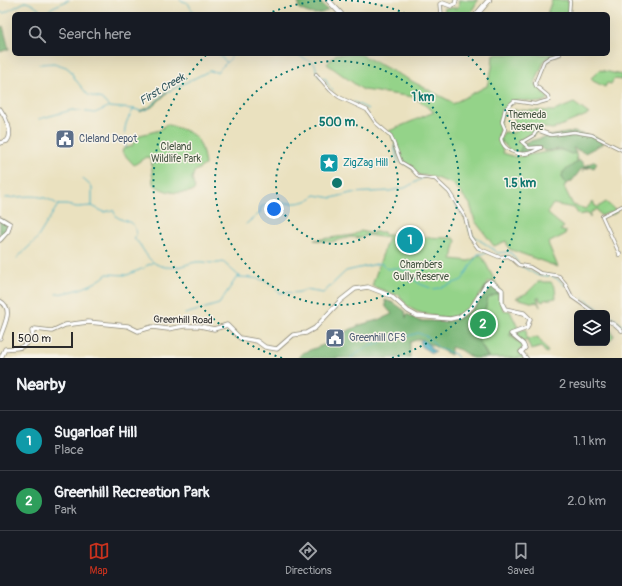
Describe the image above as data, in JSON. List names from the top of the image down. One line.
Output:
{"streets":{"main road":["Greenhill Road"]},"water":["First Creek"],"parks":["Themeda Reserve","Cleland Wildlife Park","Chambers Gully Reserve"],"places":{"public building":["Cleland Depot","Greenhill CFS"],"place":["ZigZag Hill"]},"scale_bar":"500 m","page":{"search":"Search here","pins":["1","2"],"scale":"500 m","heading":["Nearby","2 results"],"list":[{"mark":"1","name":"Sugarloaf Hill","note":"Place","value":"1.1 km"},{"mark":"2","name":"Greenhill Recreation Park","note":"Park","value":"2.0 km"}],"nav":["Map","Directions","Saved"]},"rings":["1 km","500 m","1.5 km"]}
